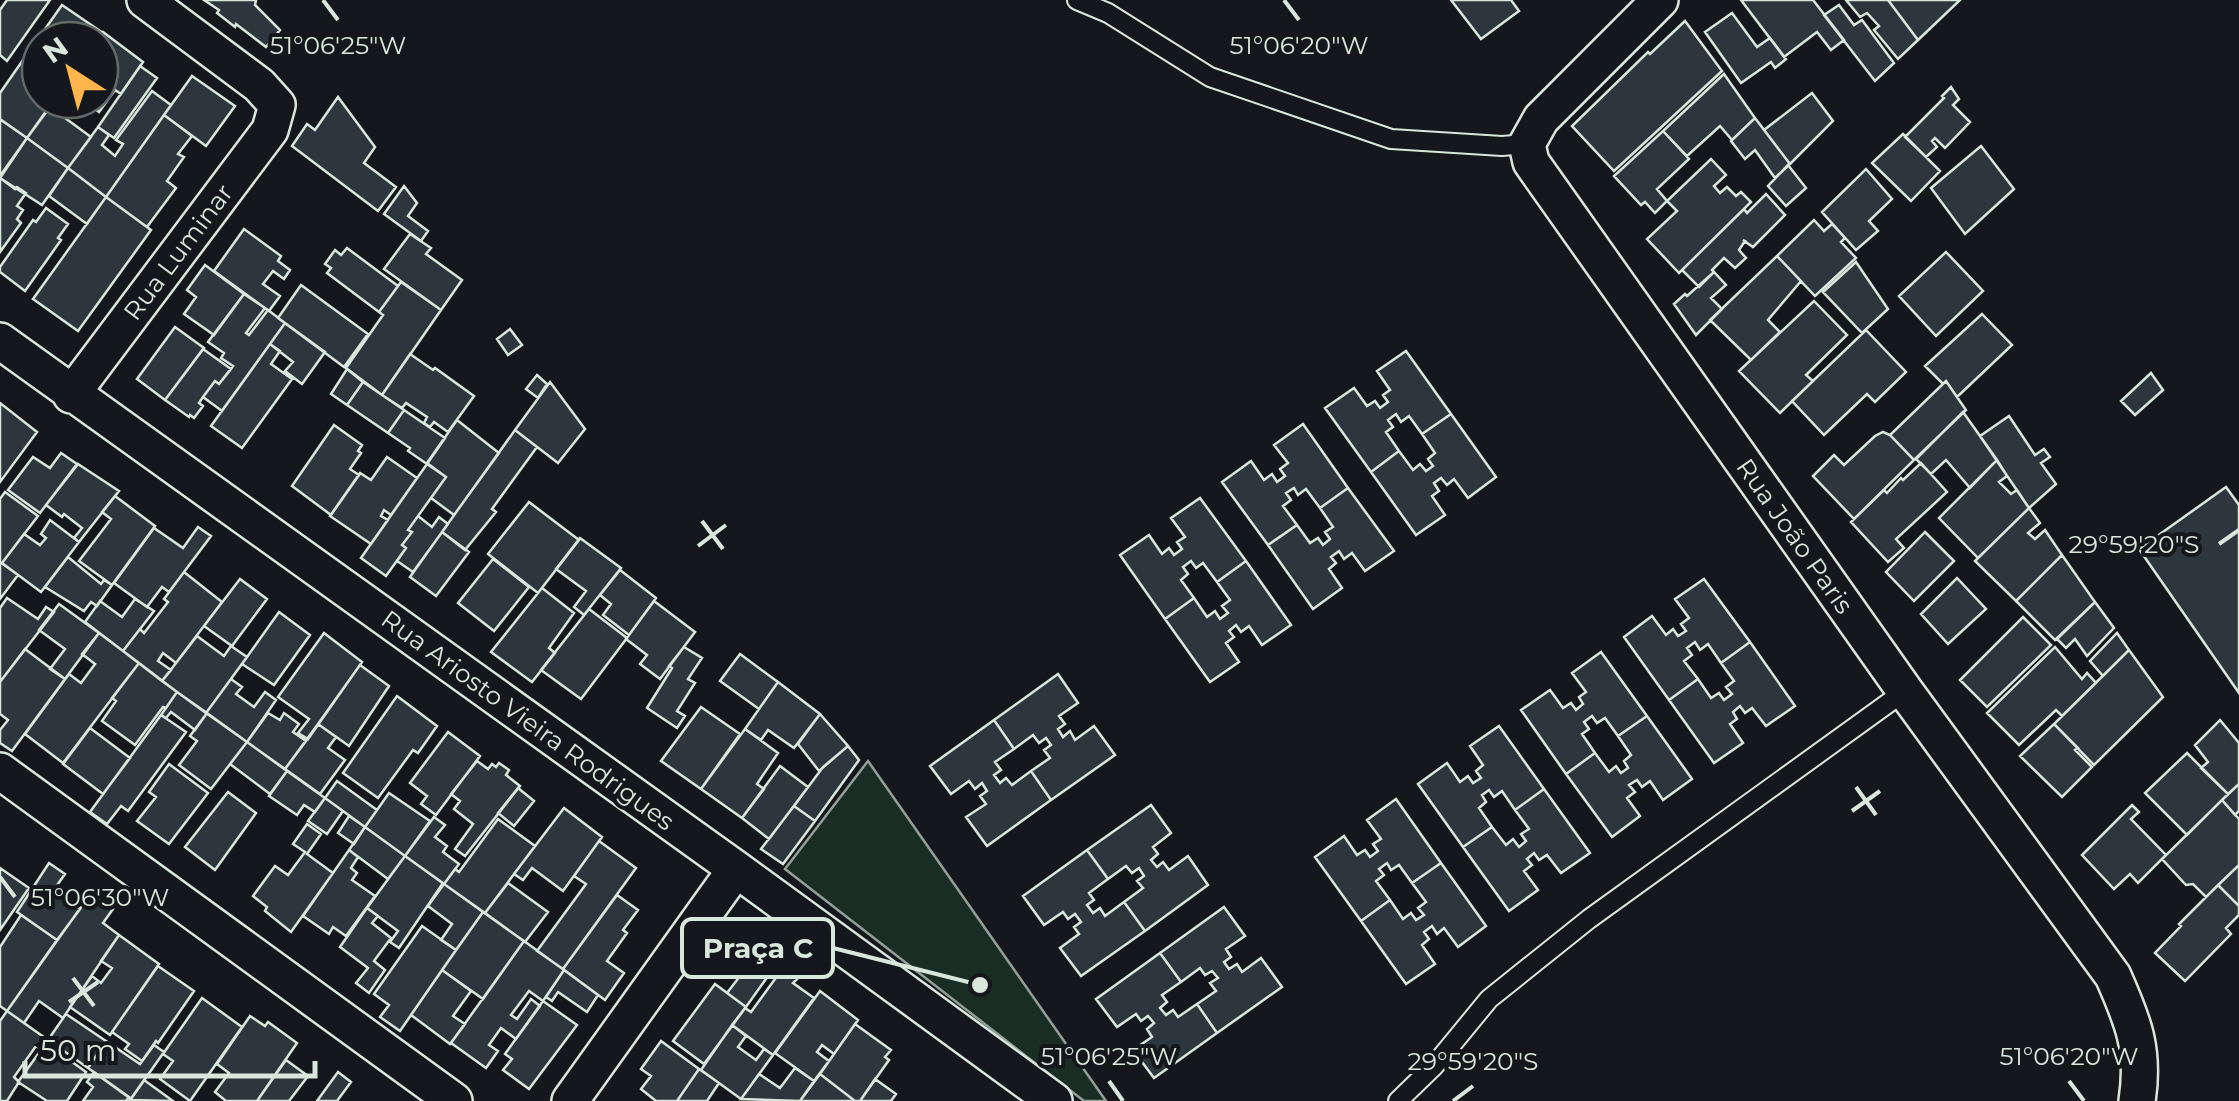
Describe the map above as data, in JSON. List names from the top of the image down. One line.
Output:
{"streets":{"street":["Rua Luminar","Rua João Paris","Rua Ariosto Vieira Rodrigues"]},"crossings":[["Rua Luminar","Rua Ariosto Vieira Rodrigues"]],"places":["Praça C"],"scale_bar":"50 m","north":"top left","coordinates":["51°06'25\"W","51°06'20\"W","29°59'20\"S","51°06'30\"W"]}
